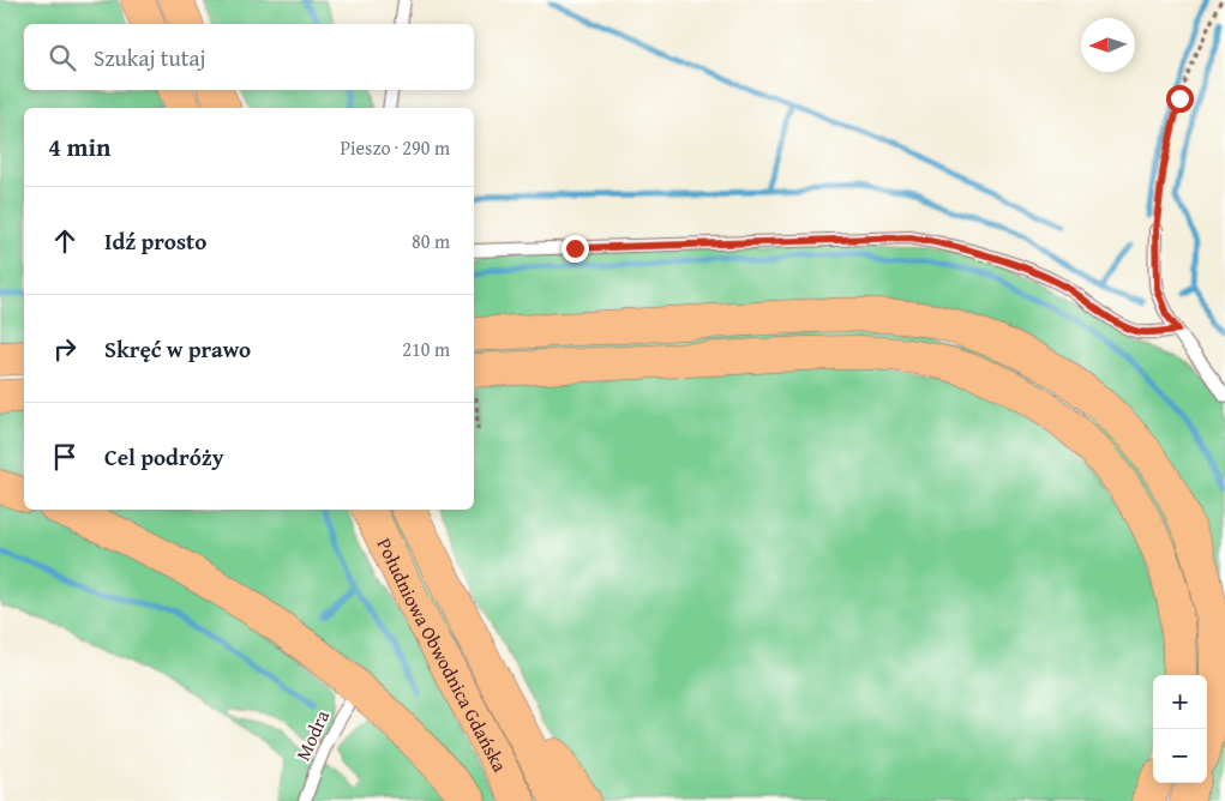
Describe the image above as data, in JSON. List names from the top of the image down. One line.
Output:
{"streets":{"highway":["Południowa Obwodnica Gdańska"],"lane":["Modra"]},"north":"left","page":{"search":"Szukaj tutaj","heading":["4 min","Pieszo · 290 m"],"list":[["Idź prosto","80 m"],["Skręć w prawo","210 m"],"Cel podróży"],"map_buttons":["+","−"]}}
